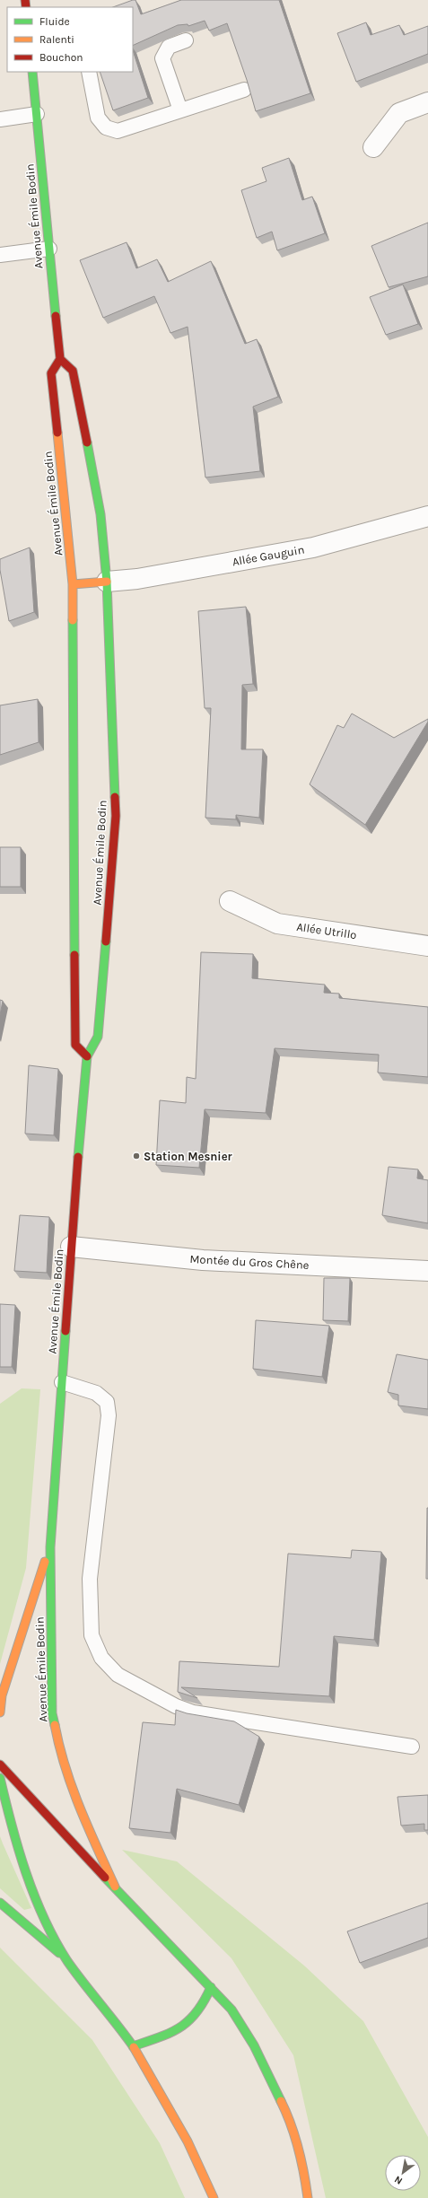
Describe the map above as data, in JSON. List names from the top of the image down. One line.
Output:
{"streets":{"street":["Avenue Émile Bodin","Allée Gauguin","Allée Utrillo","Montée du Gros Chêne"]},"crossings":[["Avenue Émile Bodin","Allée Gauguin"],["Avenue Émile Bodin","Montée du Gros Chêne"]],"places":["Station Mesnier"],"legend":["Fluide","Ralenti","Bouchon"],"north":"bottom left"}
